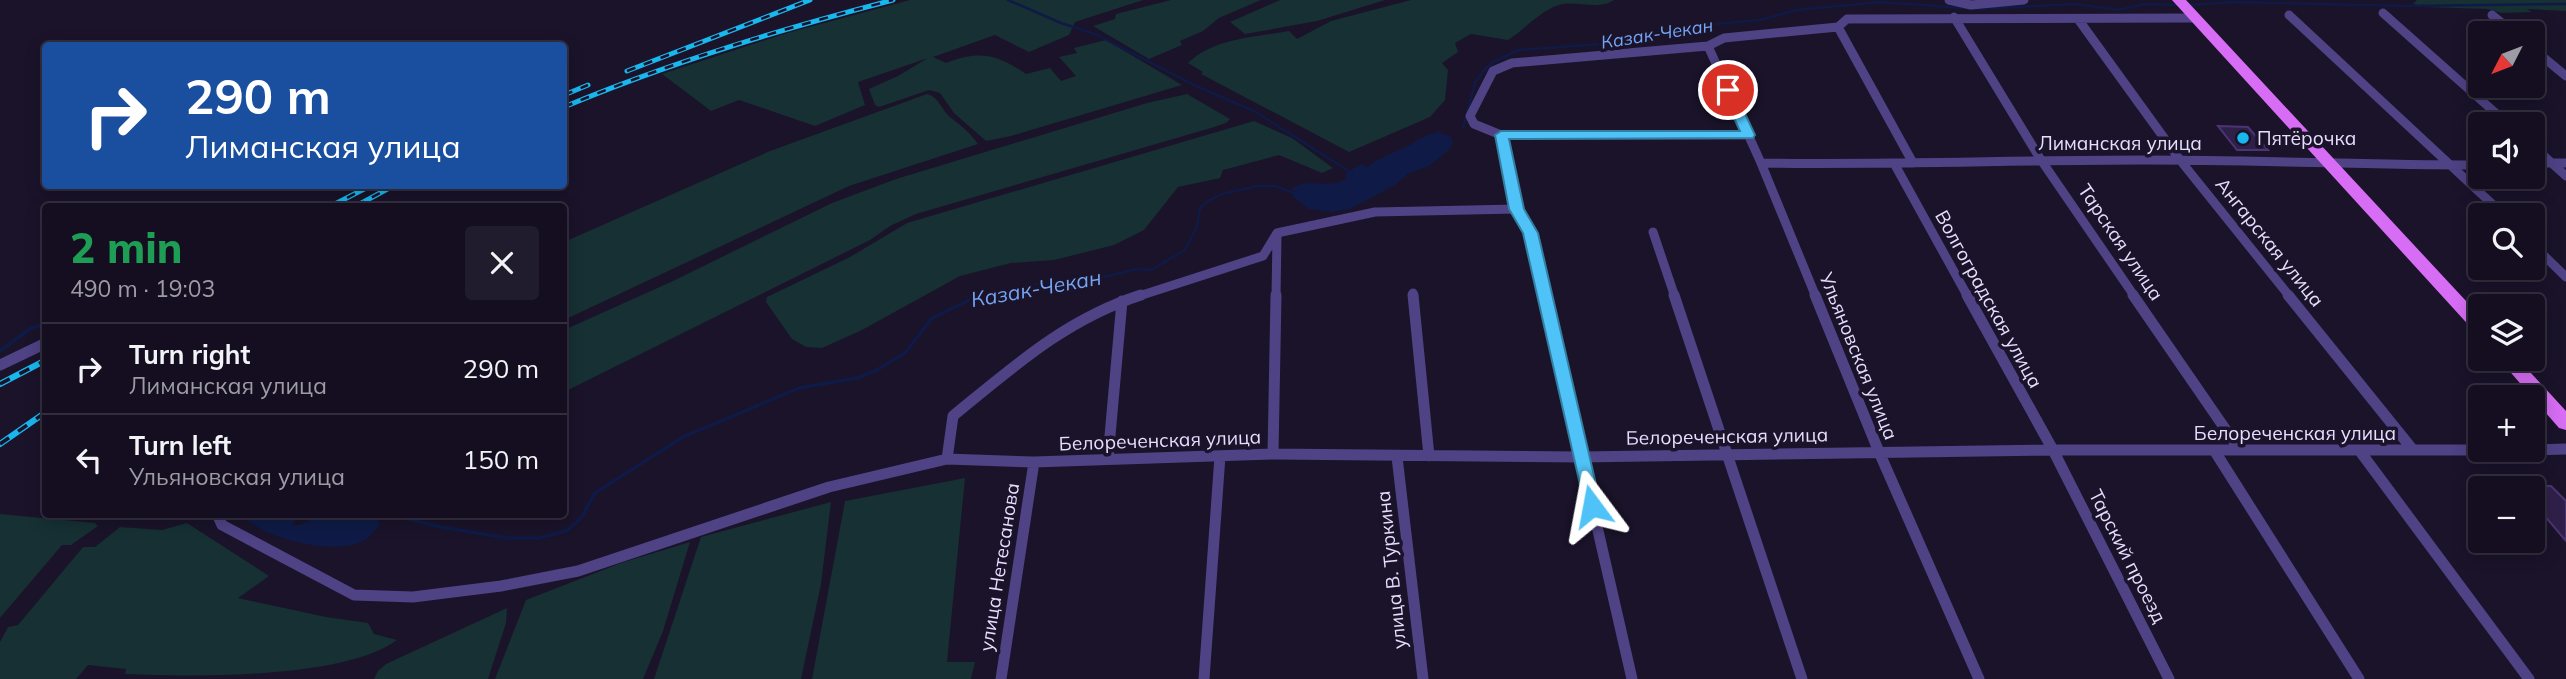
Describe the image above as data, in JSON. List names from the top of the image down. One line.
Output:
{"streets":{"street":["Лиманская улица","Тарская улица","Ангарская улица","Волгоградская улица","Ульяновская улица","Белореченская улица","Тарский проезд","улица Нетесанова","улица В. Туркина"]},"crossings":[["Лиманская улица","Тарская улица"],["Лиманская улица","Ангарская улица"],["Лиманская улица","Волгоградская улица"],["Лиманская улица","Ульяновская улица"],["Тарская улица","Белореченская улица"],["Ангарская улица","Белореченская улица"],["Волгоградская улица","Белореченская улица"],["Волгоградская улица","Тарский проезд"],["Ульяновская улица","Белореченская улица"],["Белореченская улица","Тарский проезд"],["Белореченская улица","улица Нетесанова"],["Белореченская улица","улица В. Туркина"]],"water":["Казак-Чекан"],"places":["Пятёрочка"],"north":"bottom left","page":{"map_buttons":["+","−"],"turn":["290 m","Лиманская улица"],"heading":["2 min","490 m · 19:03"],"list":[{"name":"Turn right","note":"Лиманская улица","value":"290 m"},{"name":"Turn left","note":"Ульяновская улица","value":"150 m"}]}}
